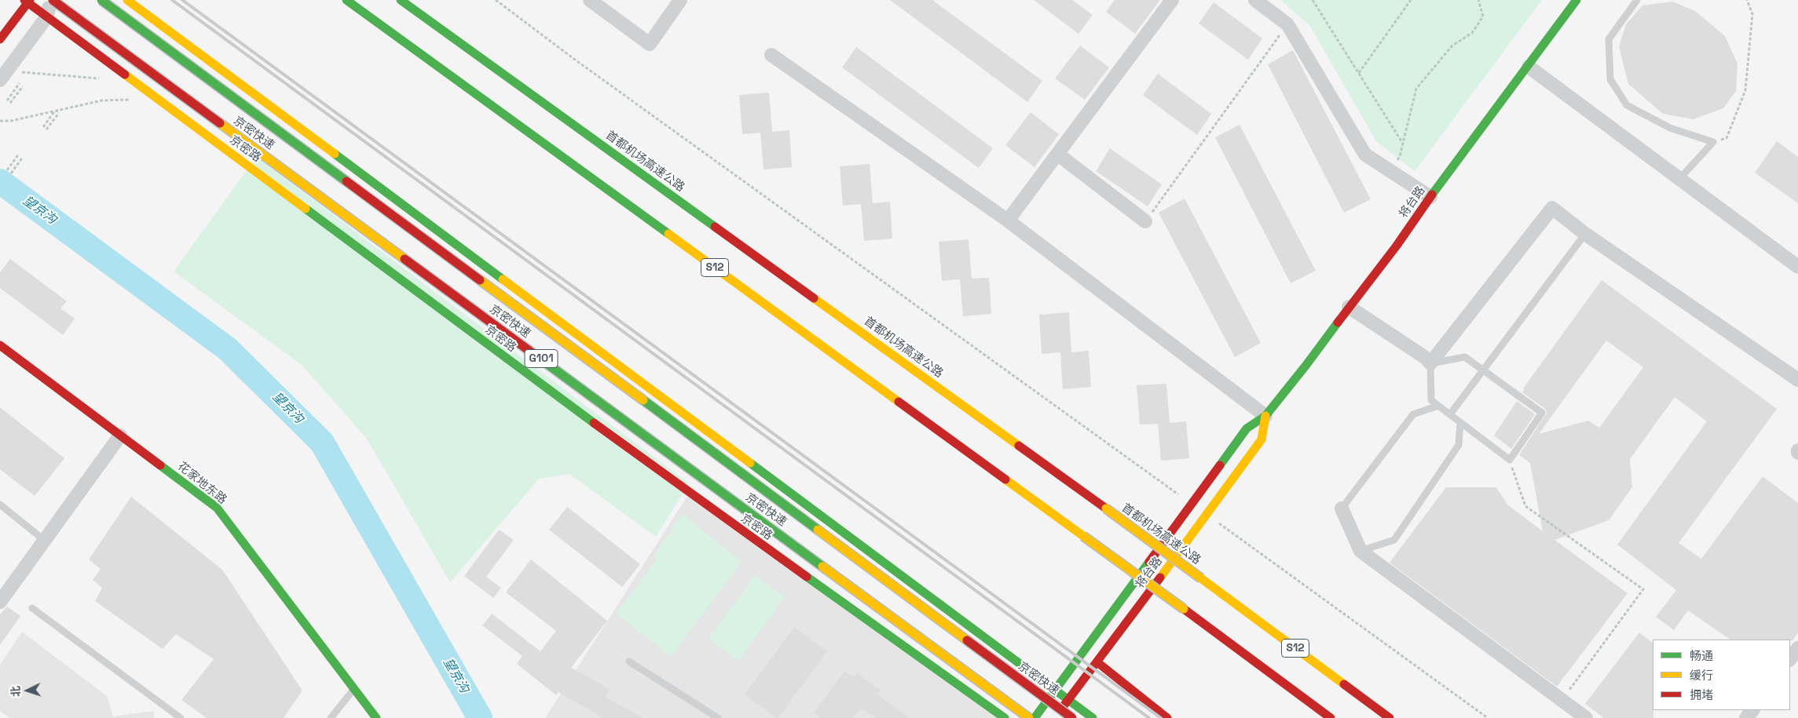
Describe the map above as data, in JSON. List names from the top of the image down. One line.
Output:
{"streets":{"main road":["京密快速","京密路","首都机场高速公路","将台路","S12","G101","花家地东路"]},"water":["望京沟"],"legend":["畅通","缓行","拥堵"],"north":"left"}
